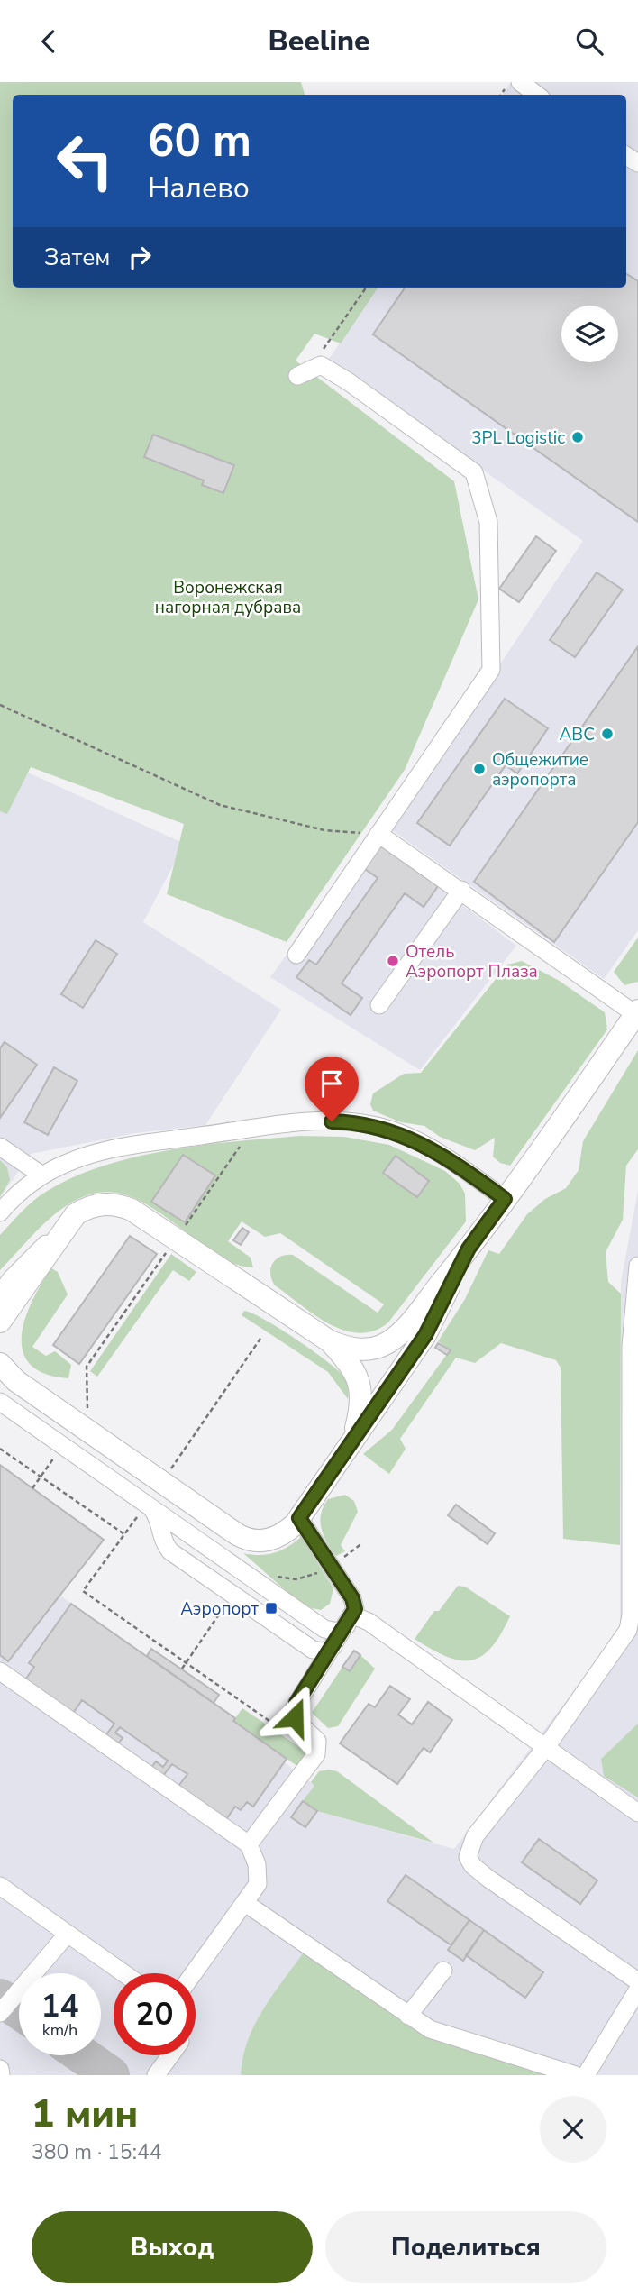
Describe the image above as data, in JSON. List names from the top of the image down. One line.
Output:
{"parks":["Воронежская нагорная дубрава"],"places":{"other":["3PL Logistic","ABC","Общежитие аэропорта","Отель Аэропорт Плаза"],"transit":["Аэропорт"]},"page":{"header":"Beeline","turn":["60 m","Налево"],"then":"Затем","speed":"14 km/h","limit":"20","heading":["1 мин","380 m · 15:44"],"buttons":["Выход","Поделиться"]}}
